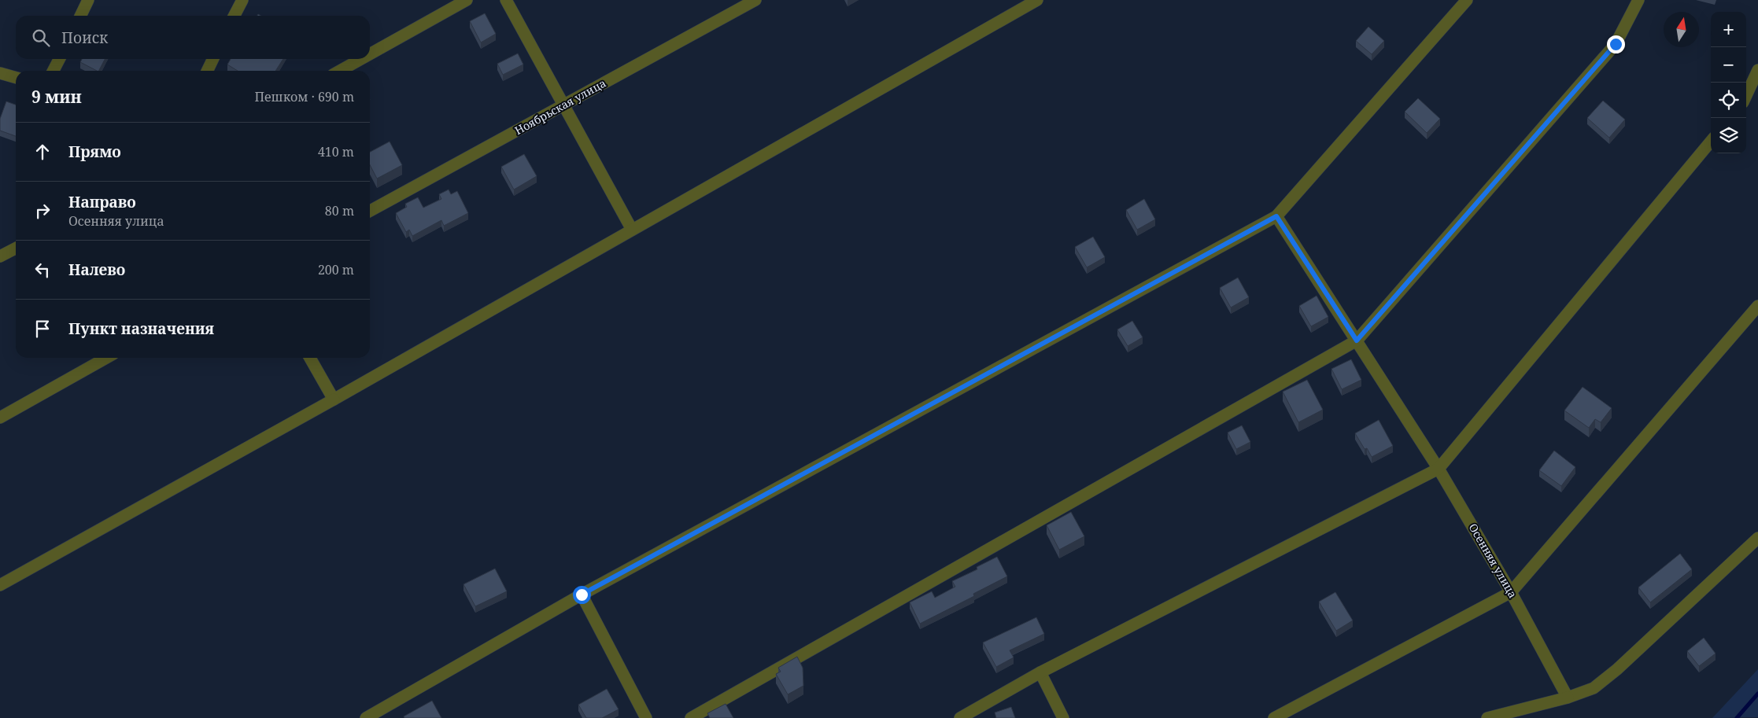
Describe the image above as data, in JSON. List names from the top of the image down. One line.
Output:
{"streets":{"street":["Ноябрьская улица","Осенняя улица"]},"north":"top","page":{"map_buttons":["+","−"],"search":"Поиск","heading":["9 мин","Пешком · 690 m"],"list":[["Прямо","410 m"],["Направо","Осенняя улица","80 m"],["Налево","200 m"],"Пункт назначения"]}}
